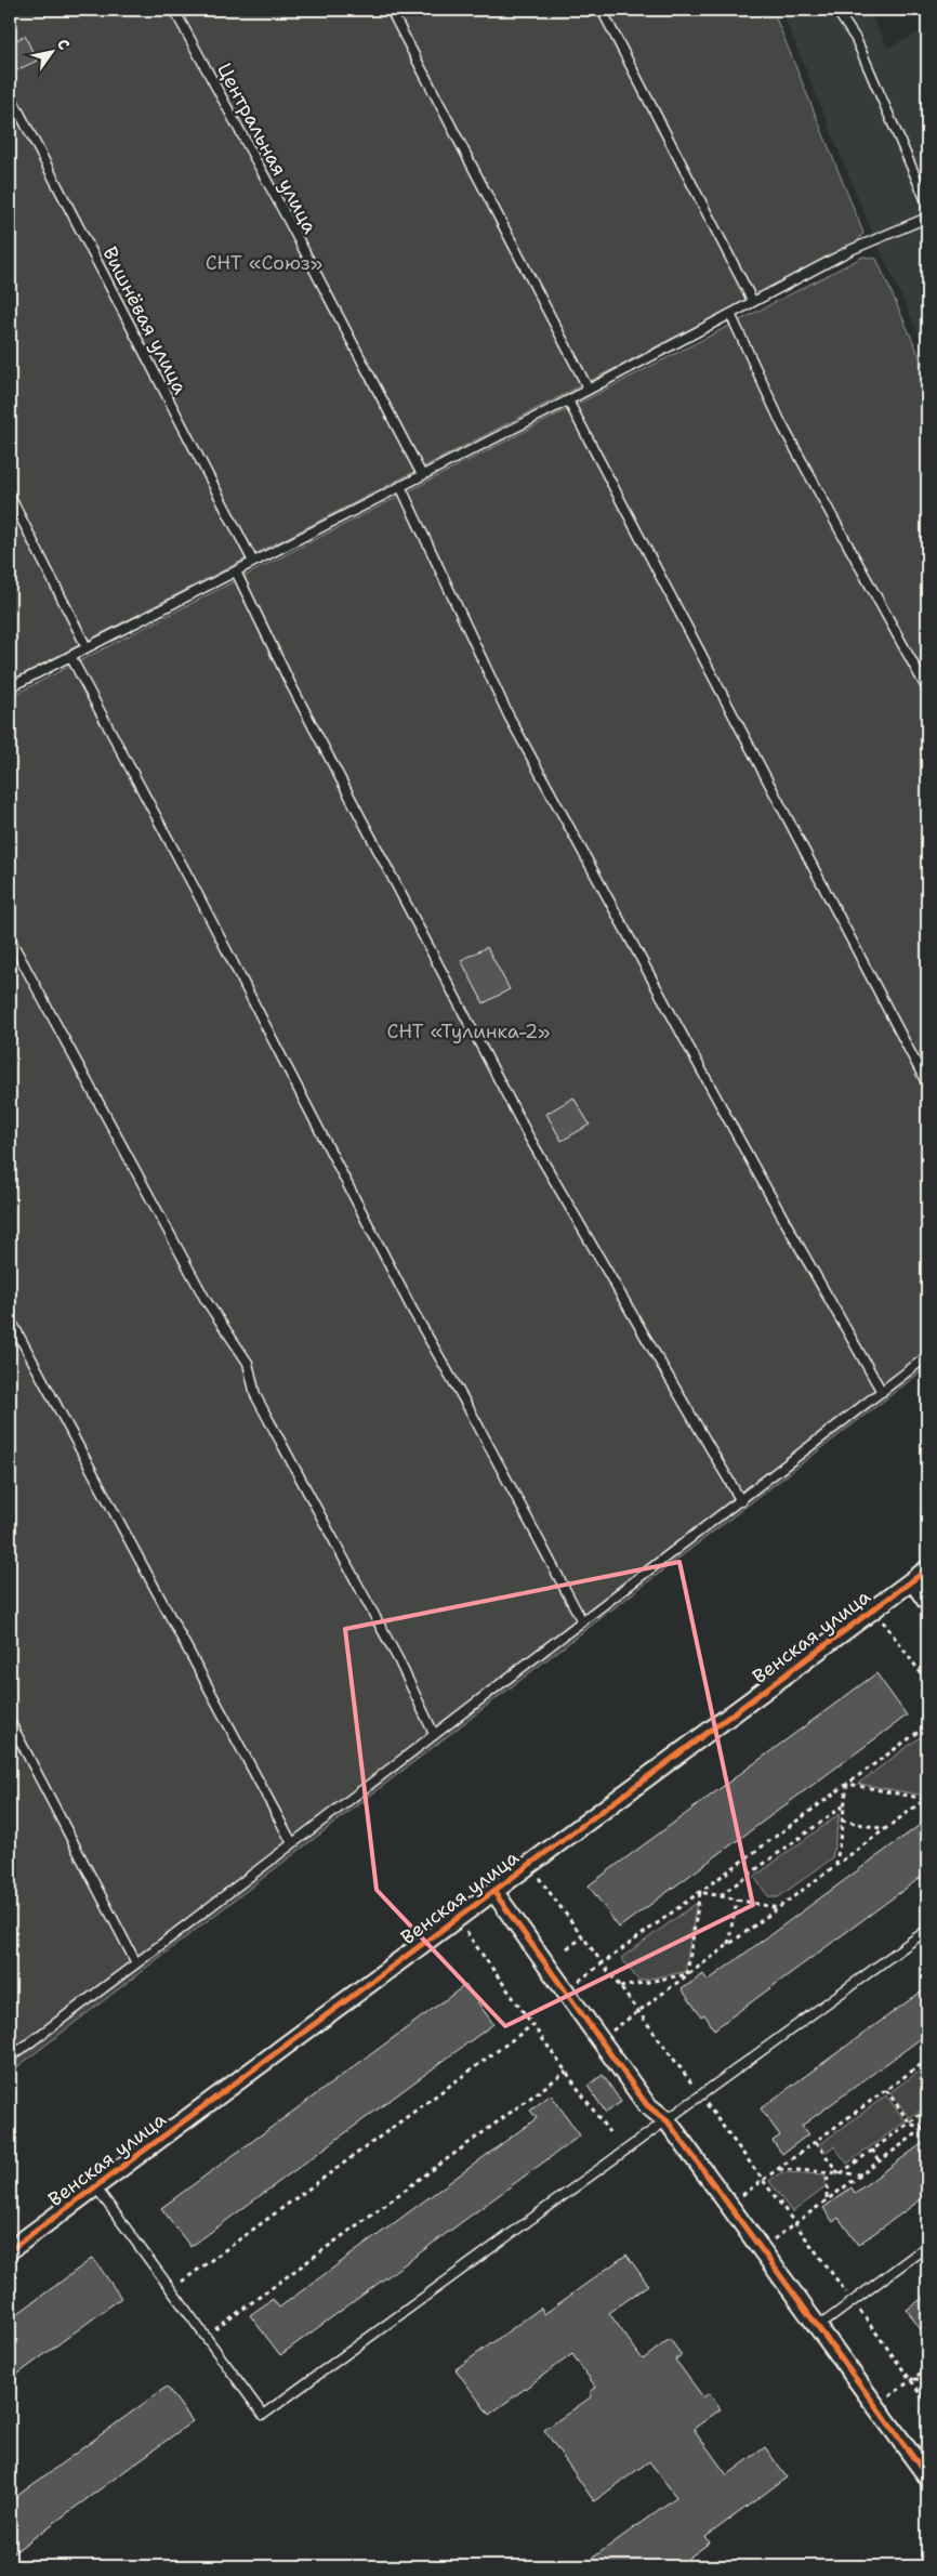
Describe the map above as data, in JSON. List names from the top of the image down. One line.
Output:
{"streets":{"street":["Венская улица"],"lane":["Центральная улица","Вишнёвая улица"]},"parks":["СНТ «Союз»","СНТ «Тулинка-2»"],"north":"top right"}
